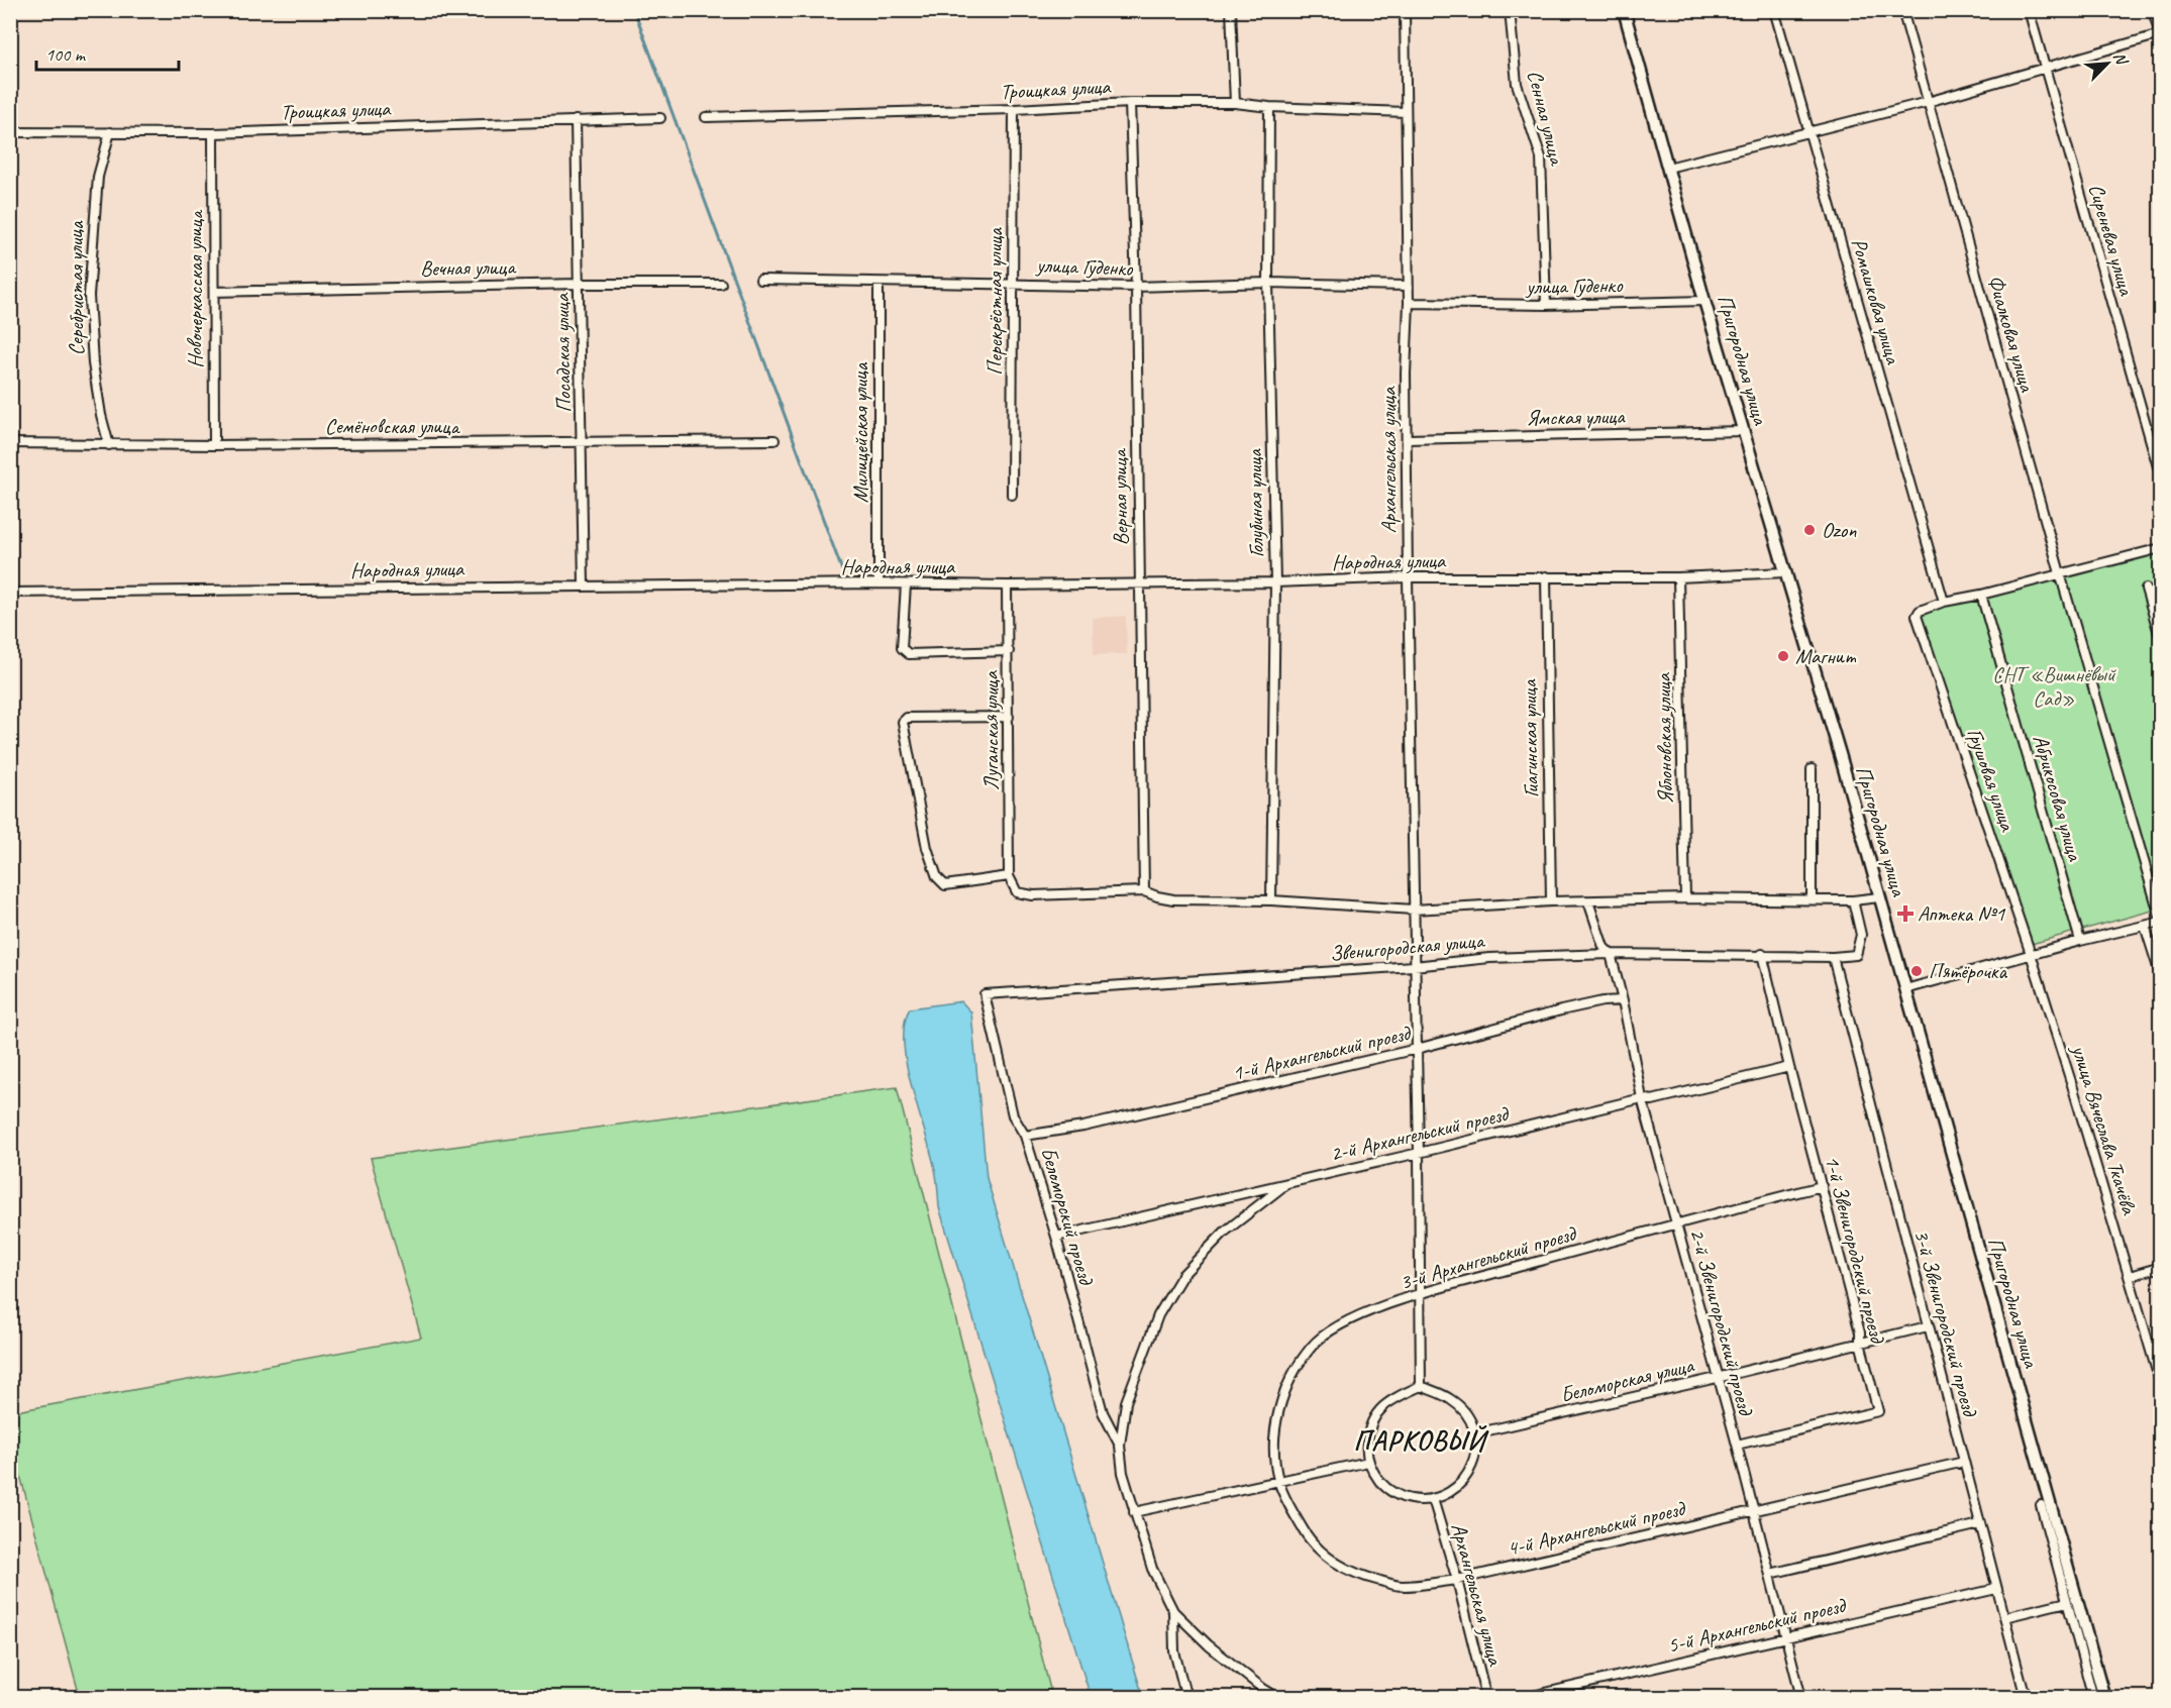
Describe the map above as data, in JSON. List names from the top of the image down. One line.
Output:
{"streets":{"street":["Троицкая улица","Сенная улица","Сиреневая улица","улица Гуденко","Вечная улица","Серебристая улица","Новочеркасская улица","Ромашковая улица","Перекрёстная улица","Фиалковая улица","Посадская улица","Пригородная улица","Ямская улица","Семёновская улица","Милицейская улица","Архангельская улица","Верная улица","Голубиная улица","Народная улица","Луганская улица","Гиагинская улица","Яблоновская улица","Грушовая улица","Абрикосовая улица","Звенигородская улица","1-й Архангельский проезд","улица Вячеслава Ткачёва","2-й Архангельский проезд","Беломорский проезд","1-й Звенигородский проезд","3-й Архангельский проезд","2-й Звенигородский проезд","3-й Звенигородский проезд","Беломорская улица","4-й Архангельский проезд","5-й Архангельский проезд"]},"crossings":[["Троицкая улица","Серебристая улица"],["Троицкая улица","Новочеркасская улица"],["Троицкая улица","Перекрёстная улица"],["Троицкая улица","Посадская улица"],["Троицкая улица","Архангельская улица"],["Троицкая улица","Верная улица"],["Троицкая улица","Голубиная улица"],["Сенная улица","улица Гуденко"],["улица Гуденко","Перекрёстная улица"],["улица Гуденко","Пригородная улица"],["улица Гуденко","Милицейская улица"],["улица Гуденко","Архангельская улица"],["улица Гуденко","Верная улица"],["улица Гуденко","Голубиная улица"],["Вечная улица","Новочеркасская улица"],["Вечная улица","Посадская улица"],["Серебристая улица","Семёновская улица"],["Новочеркасская улица","Семёновская улица"],["Ромашковая улица","Грушовая улица"],["Посадская улица","Семёновская улица"],["Посадская улица","Народная улица"],["Пригородная улица","Ямская улица"],["Пригородная улица","Народная улица"],["Пригородная улица","Звенигородская улица"],["Ямская улица","Архангельская улица"],["Милицейская улица","Народная улица"],["Архангельская улица","Народная улица"],["Архангельская улица","Звенигородская улица"],["Архангельская улица","Беломорская улица"],["Архангельская улица","4-й Архангельский проезд"],["Верная улица","Народная улица"],["Верная улица","Звенигородская улица"],["Голубиная улица","Народная улица"],["Голубиная улица","Звенигородская улица"],["Народная улица","Луганская улица"],["Народная улица","Гиагинская улица"],["Народная улица","Яблоновская улица"],["Луганская улица","Звенигородская улица"],["Гиагинская улица","Звенигородская улица"],["Яблоновская улица","Звенигородская улица"],["Грушовая улица","улица Вячеслава Ткачёва"],["Звенигородская улица","Беломорский проезд"],["Звенигородская улица","1-й Звенигородский проезд"],["Звенигородская улица","2-й Звенигородский проезд"],["Звенигородская улица","3-й Звенигородский проезд"],["1-й Архангельский проезд","Беломорский проезд"],["1-й Архангельский проезд","2-й Звенигородский проезд"],["2-й Архангельский проезд","Беломорский проезд"],["2-й Архангельский проезд","1-й Звенигородский проезд"],["2-й Архангельский проезд","2-й Звенигородский проезд"],["1-й Звенигородский проезд","3-й Архангельский проезд"],["1-й Звенигородский проезд","2-й Звенигородский проезд"],["1-й Звенигородский проезд","Беломорская улица"],["3-й Архангельский проезд","2-й Звенигородский проезд"],["3-й Архангельский проезд","4-й Архангельский проезд"],["2-й Звенигородский проезд","Беломорская улица"],["2-й Звенигородский проезд","4-й Архангельский проезд"],["2-й Звенигородский проезд","5-й Архангельский проезд"],["3-й Звенигородский проезд","Беломорская улица"],["3-й Звенигородский проезд","4-й Архангельский проезд"],["3-й Звенигородский проезд","5-й Архангельский проезд"]],"districts":["ПАРКОВЫЙ"],"parks":["СНТ «Вишнёвый Cад»"],"places":{"other":["Ozon","Магнит","Пятёрочка"],"health":["Аптека №1"]},"scale_bar":"100 m","north":"top right"}
